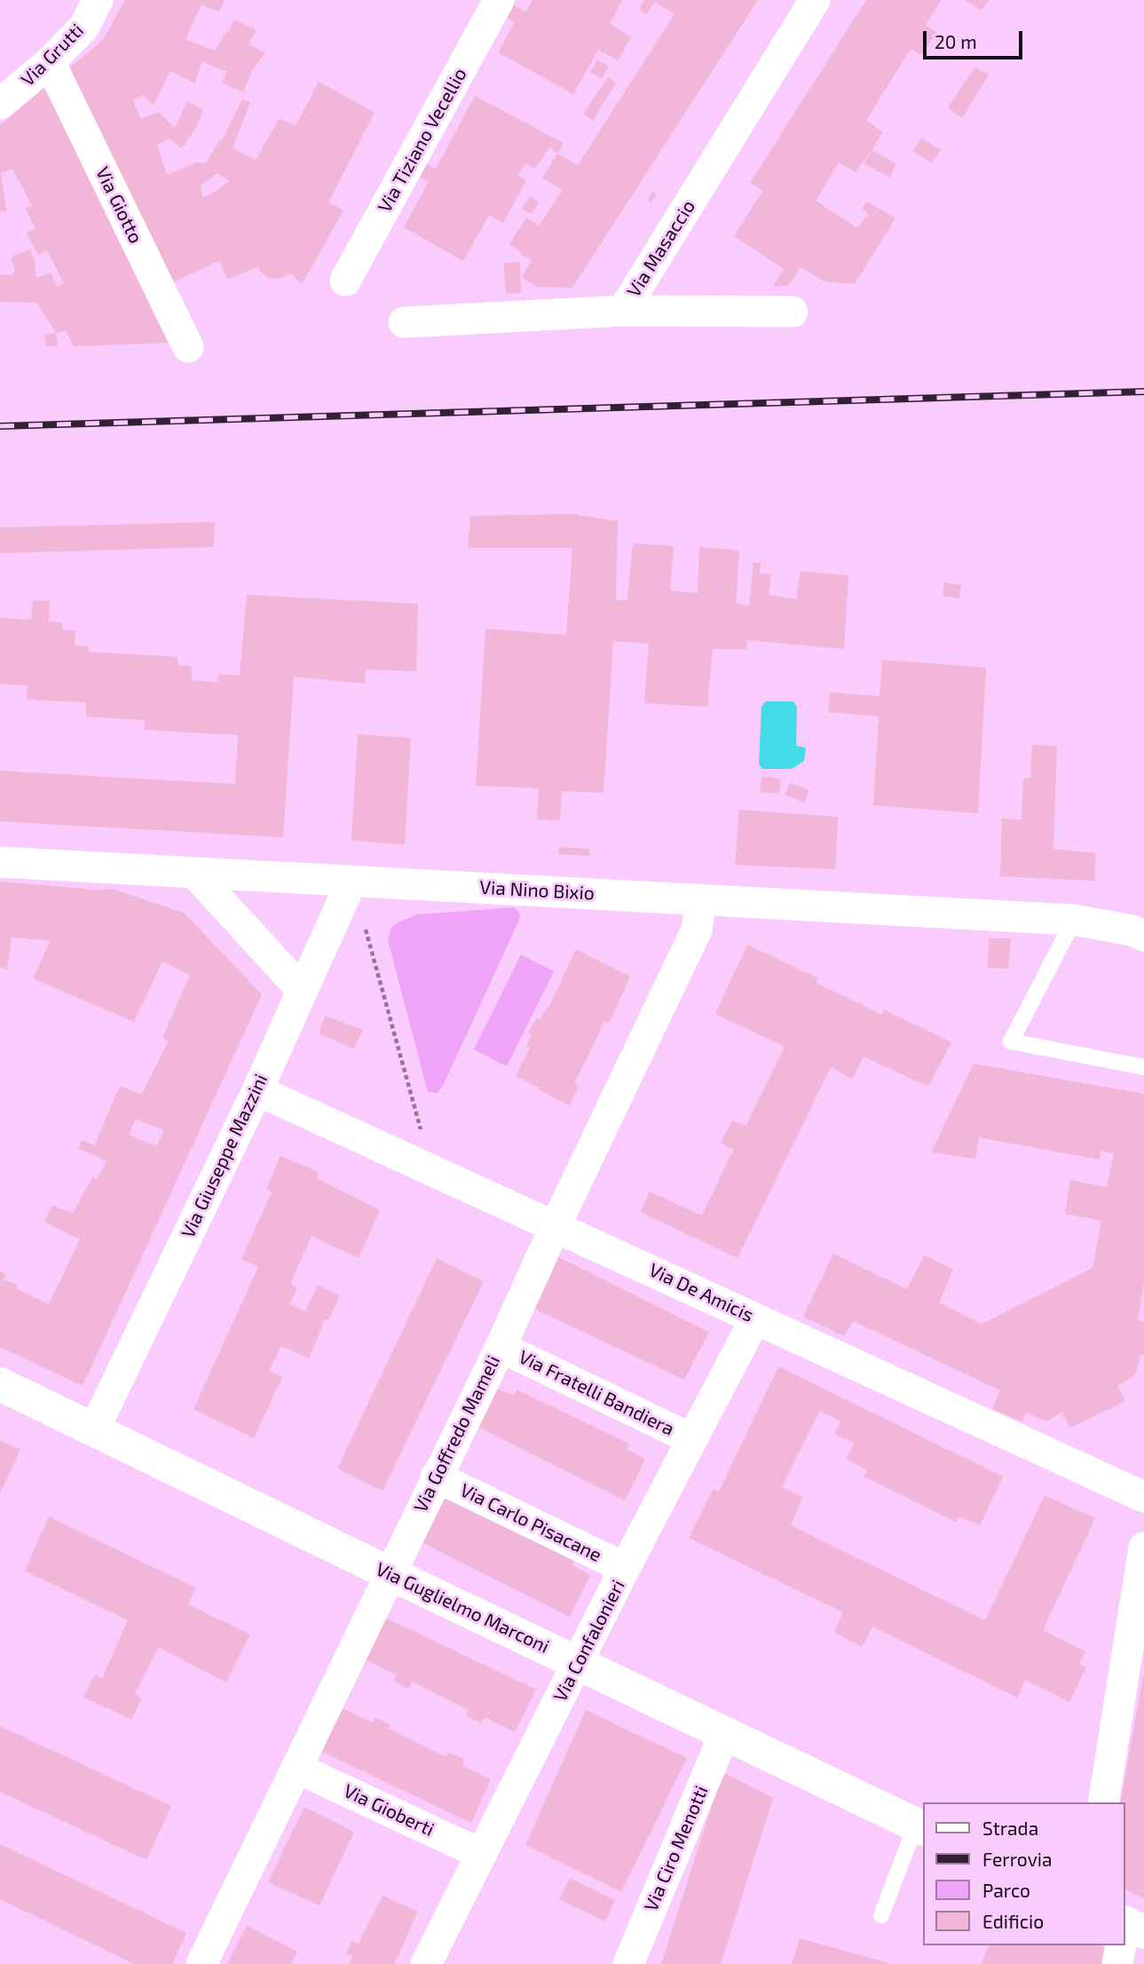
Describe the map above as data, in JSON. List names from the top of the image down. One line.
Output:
{"streets":{"main road":["Via Guglielmo Marconi"],"street":["Via Grutti","Via Tiziano Vecellio","Via Giotto","Via Masaccio","Via Nino Bixio","Via Giuseppe Mazzini","Via De Amicis","Via Fratelli Bandiera","Via Goffredo Mameli","Via Carlo Pisacane","Via Confalonieri","Via Gioberti","Via Ciro Menotti"]},"crossings":[["Via Grutti","Via Giotto"],["Via Nino Bixio","Via Giuseppe Mazzini"],["Via Nino Bixio","Via Goffredo Mameli"],["Via Giuseppe Mazzini","Via De Amicis"],["Via Giuseppe Mazzini","Via Guglielmo Marconi"],["Via De Amicis","Via Goffredo Mameli"],["Via De Amicis","Via Confalonieri"],["Via Fratelli Bandiera","Via Goffredo Mameli"],["Via Fratelli Bandiera","Via Confalonieri"],["Via Goffredo Mameli","Via Carlo Pisacane"],["Via Goffredo Mameli","Via Guglielmo Marconi"],["Via Goffredo Mameli","Via Gioberti"],["Via Carlo Pisacane","Via Confalonieri"],["Via Guglielmo Marconi","Via Confalonieri"],["Via Guglielmo Marconi","Via Ciro Menotti"],["Via Confalonieri","Via Gioberti"]],"legend":["Strada","Ferrovia","Parco","Edificio"],"scale_bar":"20 m"}
